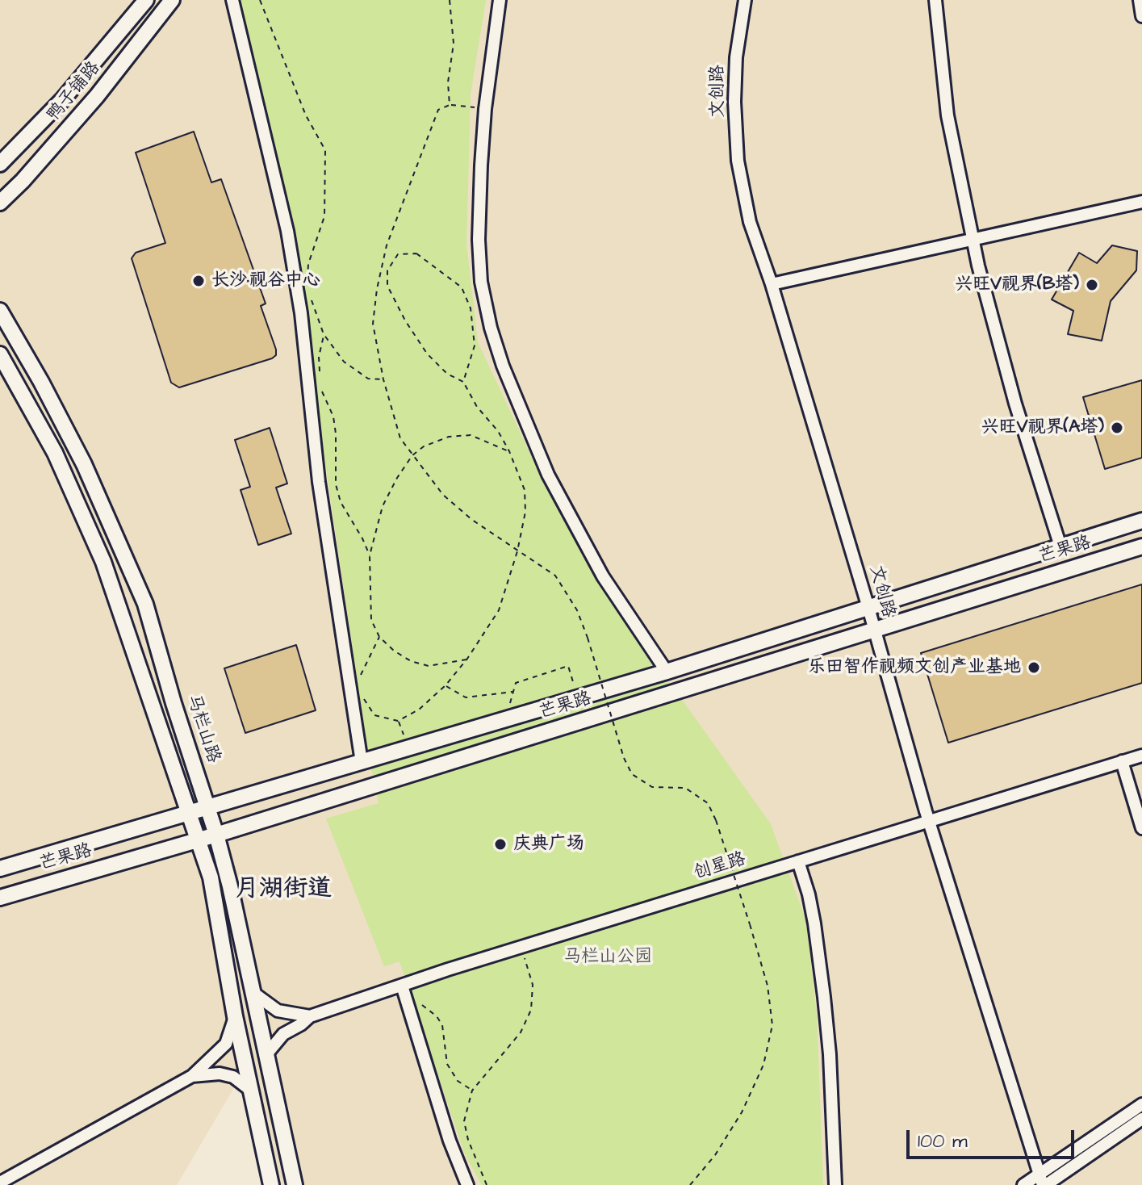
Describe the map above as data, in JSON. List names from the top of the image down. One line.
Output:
{"streets":{"main road":["鸭子铺路","芒果路","马栏山路"],"street":["文创路","创星路"]},"crossings":[["文创路","芒果路"],["文创路","创星路"],["芒果路","马栏山路"]],"districts":["月湖街道"],"parks":["马栏山公园"],"places":["长沙·视谷中心","兴旺V视界(B塔)","兴旺V视界(A塔)","乐田智作视频文创产业基地","庆典广场"],"scale_bar":"100 m"}
